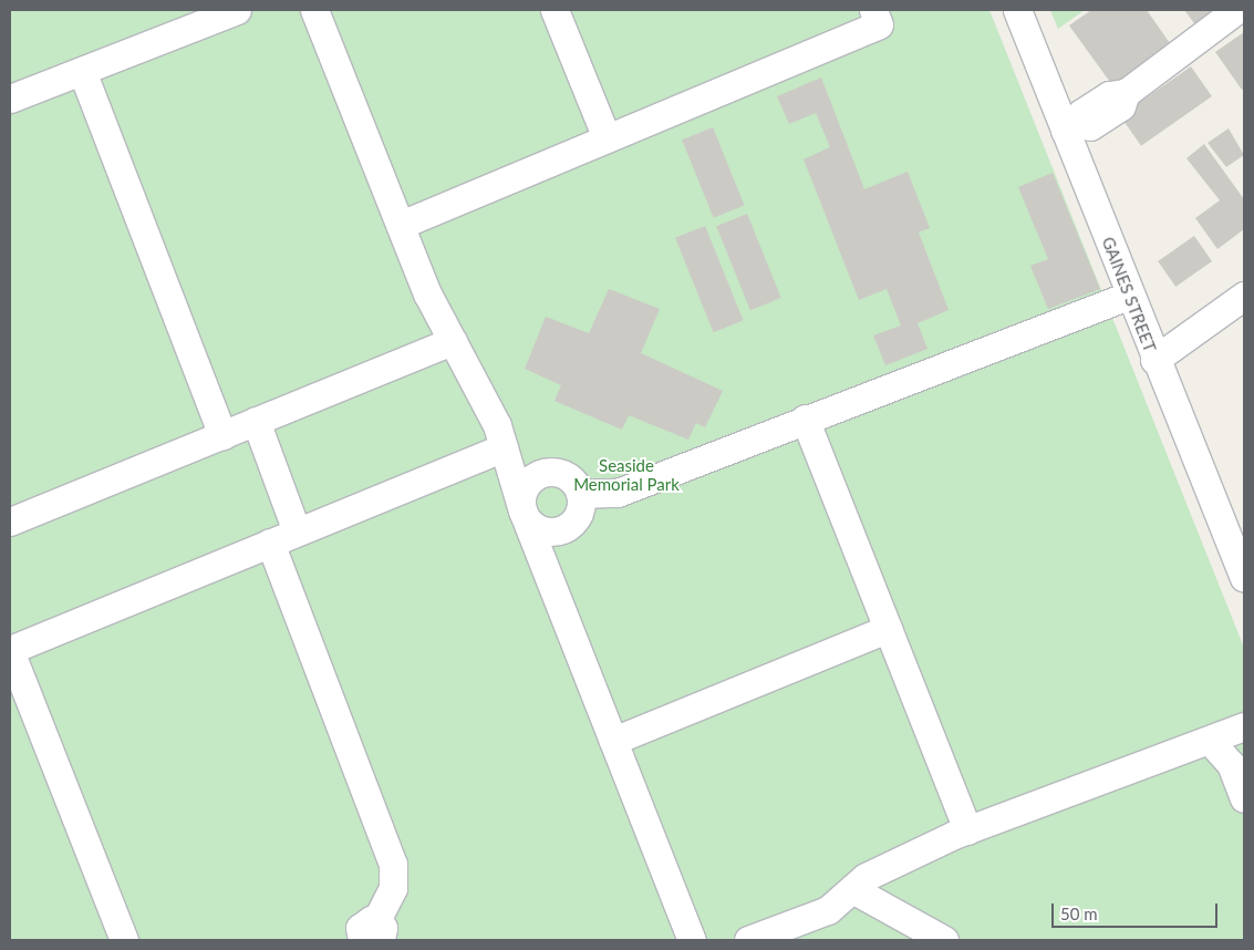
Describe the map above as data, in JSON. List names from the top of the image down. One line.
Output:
{"streets":{"street":["GAINES STREET"]},"parks":["Seaside Memorial Park"],"scale_bar":"50 m"}
